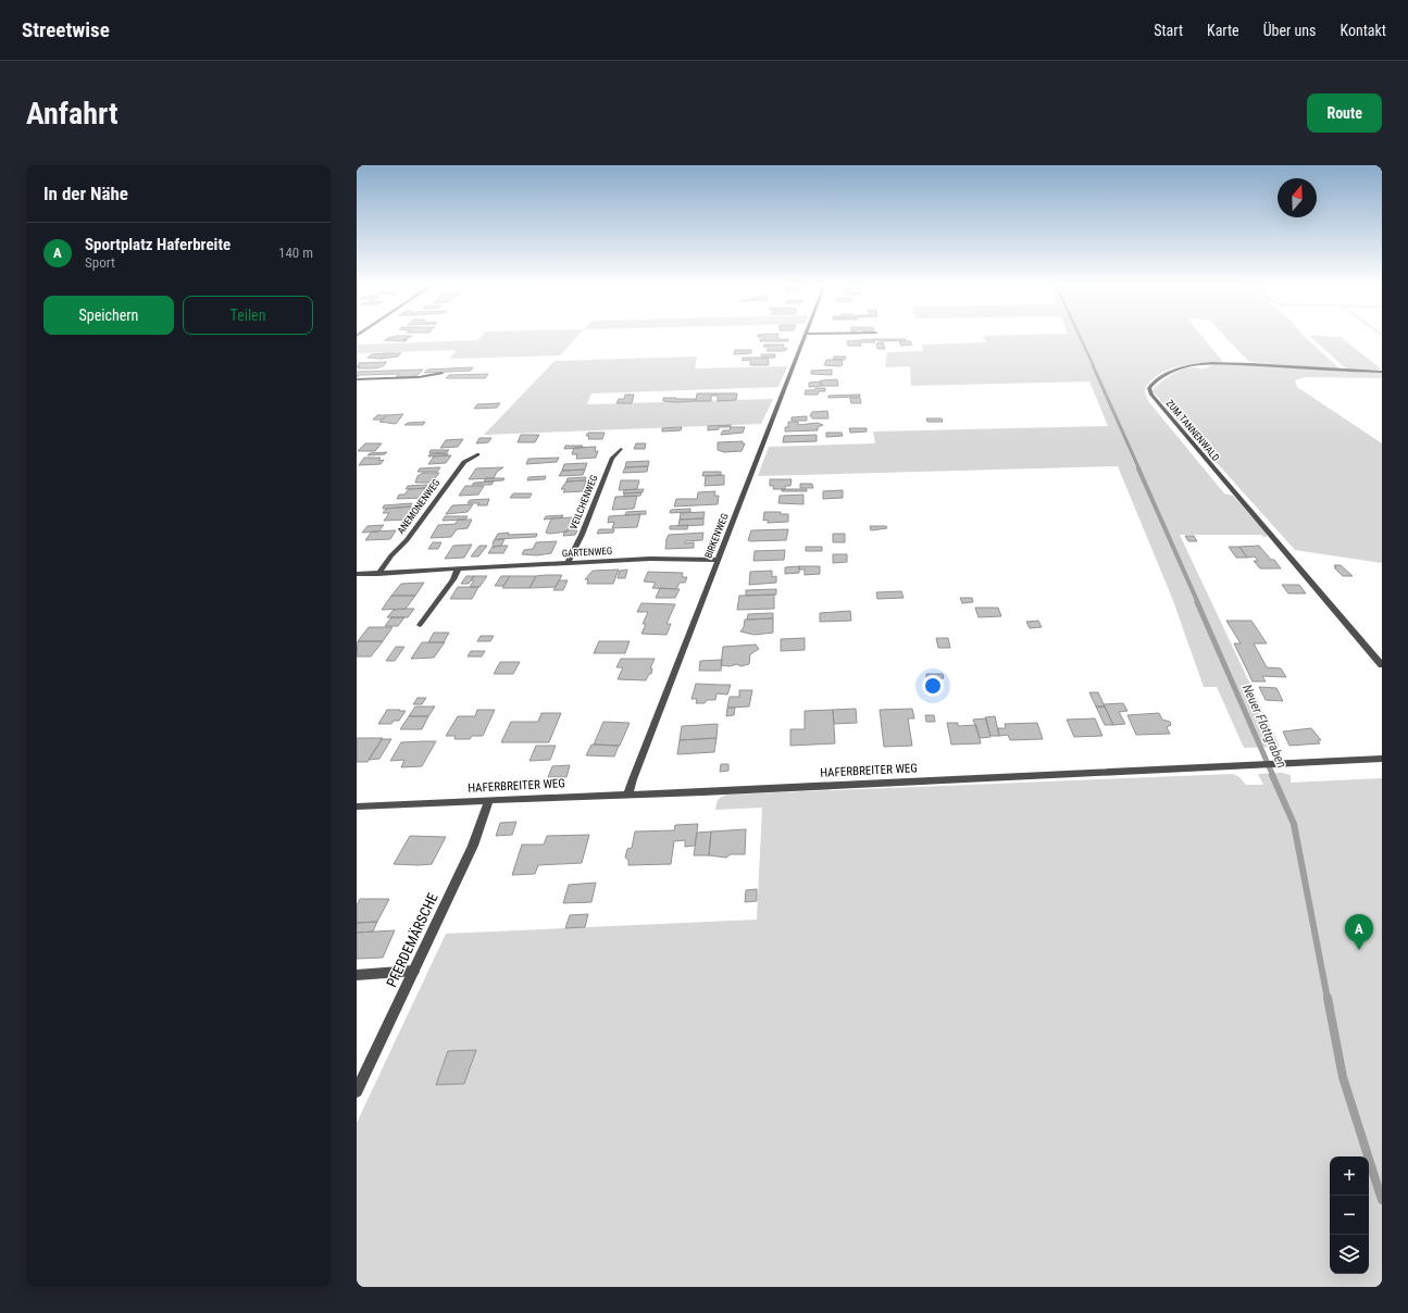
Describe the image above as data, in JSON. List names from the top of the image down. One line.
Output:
{"streets":{"street":["ZUM TANNENWALD","VEILCHENWEG","ANEMONENWEG","BIRKENWEG","GARTENWEG","HAFERBREITER WEG","PFERDEMÄRSCHE"]},"crossings":[["VEILCHENWEG","GARTENWEG"],["ANEMONENWEG","GARTENWEG"],["BIRKENWEG","GARTENWEG"],["BIRKENWEG","HAFERBREITER WEG"],["HAFERBREITER WEG","PFERDEMÄRSCHE"]],"water":["Neuer Flottgraben"],"north":"top","page":{"header":"Streetwise","nav":["Start","Karte","Über uns","Kontakt"],"buttons":["Route",["Speichern","Teilen"]],"title":"Anfahrt","heading":"In der Nähe","list":[{"mark":"A","name":"Sportplatz Haferbreite","note":"Sport","value":"140 m"}],"pins":"A","map_buttons":["+","−"]}}
